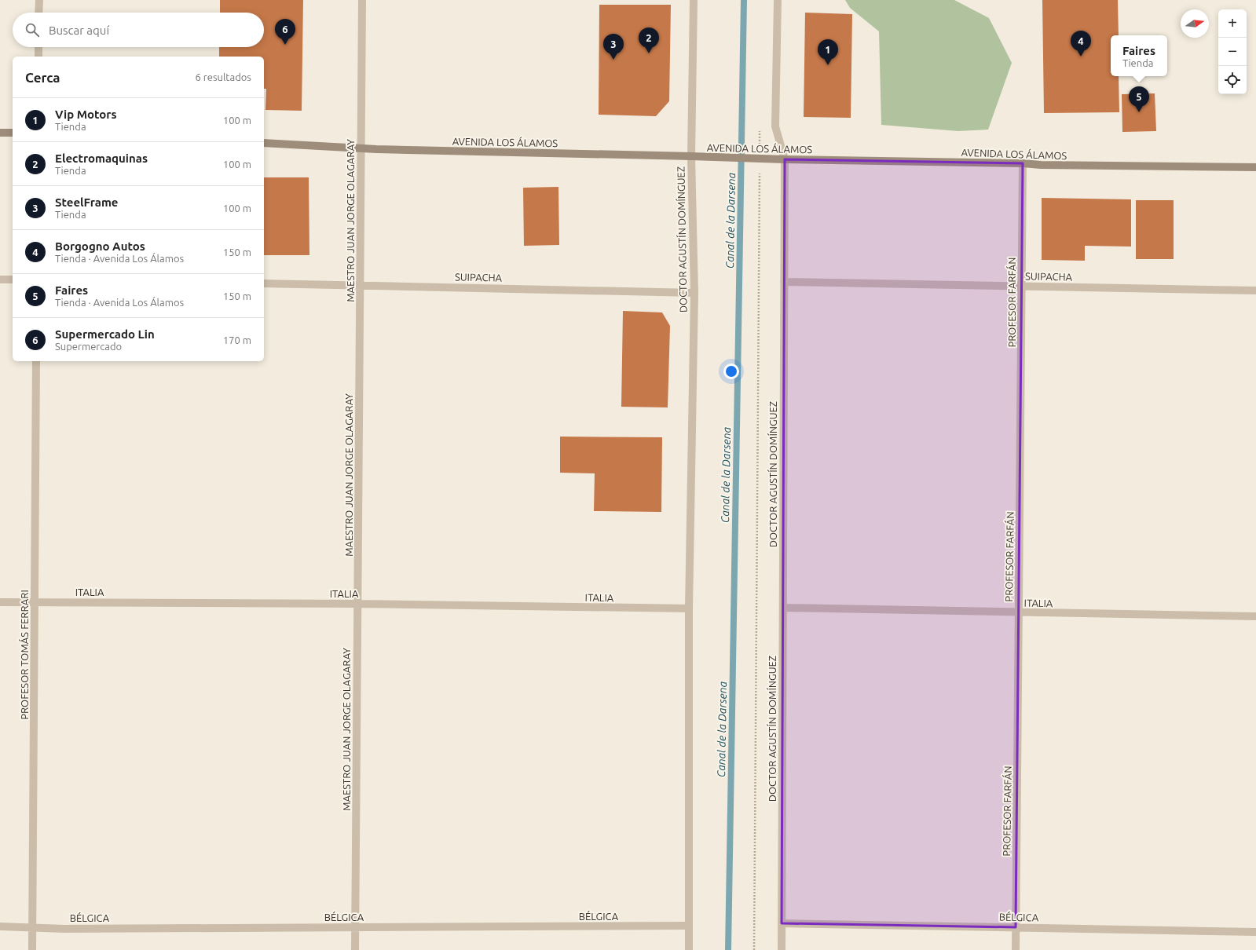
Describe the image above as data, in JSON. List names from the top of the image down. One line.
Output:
{"streets":{"main road":["AVENIDA LOS ÁLAMOS"],"street":["MAESTRO JUAN JORGE OLAGARAY","DOCTOR AGUSTÍN DOMÍNGUEZ","SUIPACHA","PROFESOR FARFÁN","ITALIA","PROFESOR TOMÁS FERRARI","BÉLGICA"]},"crossings":[["AVENIDA LOS ÁLAMOS","MAESTRO JUAN JORGE OLAGARAY"],["AVENIDA LOS ÁLAMOS","DOCTOR AGUSTÍN DOMÍNGUEZ"],["AVENIDA LOS ÁLAMOS","PROFESOR FARFÁN"],["MAESTRO JUAN JORGE OLAGARAY","SUIPACHA"],["MAESTRO JUAN JORGE OLAGARAY","ITALIA"],["MAESTRO JUAN JORGE OLAGARAY","BÉLGICA"],["DOCTOR AGUSTÍN DOMÍNGUEZ","SUIPACHA"],["DOCTOR AGUSTÍN DOMÍNGUEZ","ITALIA"],["DOCTOR AGUSTÍN DOMÍNGUEZ","BÉLGICA"],["SUIPACHA","PROFESOR FARFÁN"],["PROFESOR FARFÁN","ITALIA"],["PROFESOR FARFÁN","BÉLGICA"],["ITALIA","PROFESOR TOMÁS FERRARI"],["PROFESOR TOMÁS FERRARI","BÉLGICA"]],"water":["Canal de la Darsena"],"north":"right","page":{"map_buttons":["+","−"],"search":"Buscar aquí","pins":["6","2","4","3","1","5"],"popup":["Faires","Tienda"],"heading":["Cerca","6 resultados"],"list":[{"mark":"1","name":"Vip Motors","note":"Tienda","value":"100 m"},{"mark":"2","name":"Electromaquinas","note":"Tienda","value":"100 m"},{"mark":"3","name":"SteelFrame","note":"Tienda","value":"100 m"},{"mark":"4","name":"Borgogno Autos","note":"Tienda · Avenida Los Álamos","value":"150 m"},{"mark":"5","name":"Faires","note":"Tienda · Avenida Los Álamos","value":"150 m"},{"mark":"6","name":"Supermercado Lin","note":"Supermercado","value":"170 m"}]}}
